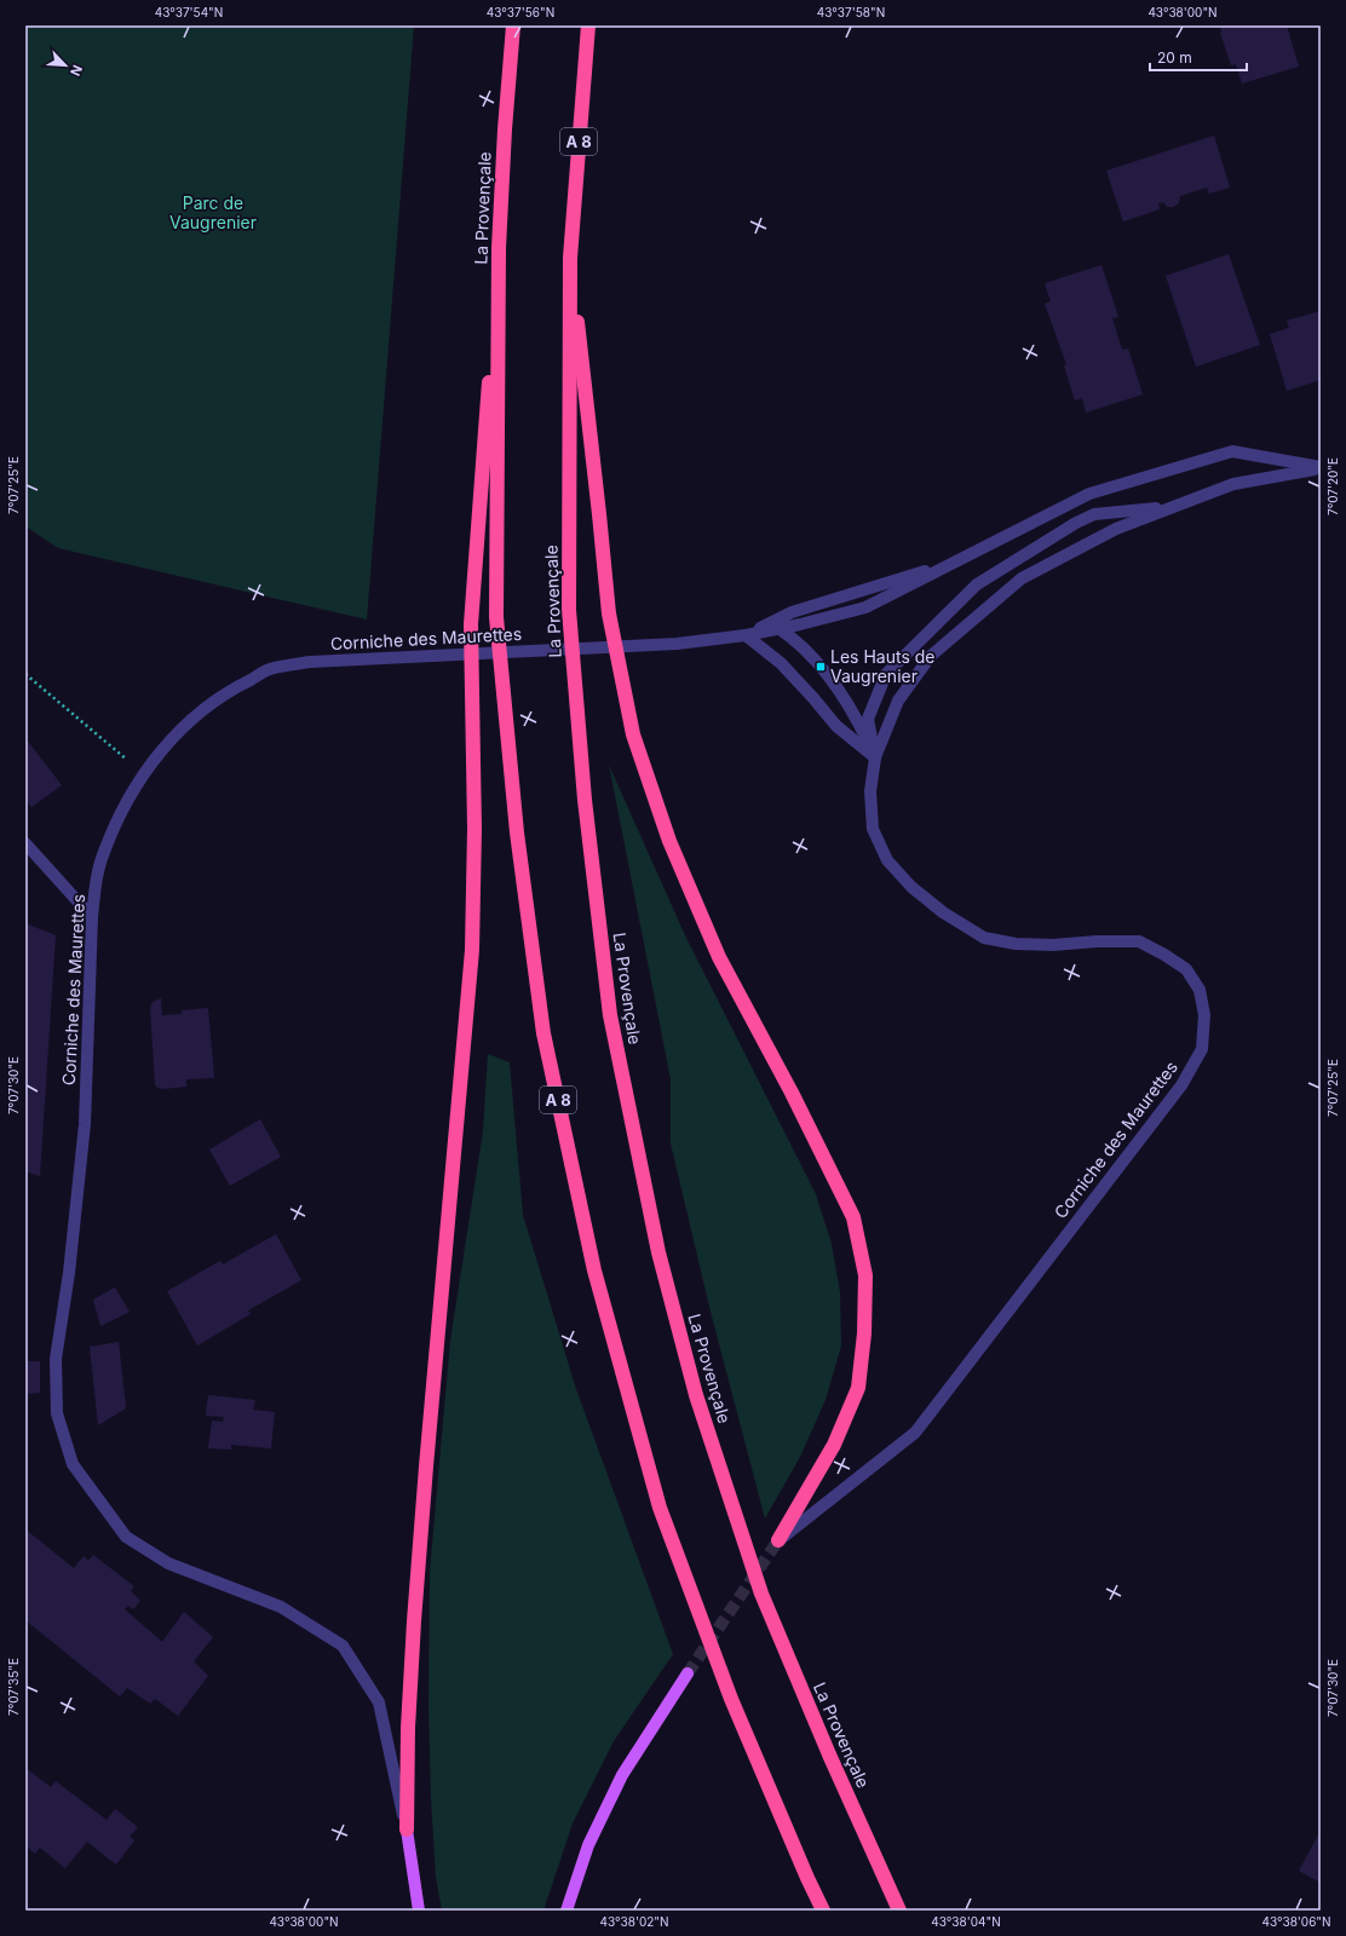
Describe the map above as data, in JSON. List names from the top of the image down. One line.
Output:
{"streets":{"highway":["A 8","La Provençale"],"street":["Corniche des Maurettes"]},"parks":["Parc de Vaugrenier"],"places":{"transit":["Les Hauts de Vaugrenier"]},"scale_bar":"20 m","north":"bottom right","coordinates":["43°37'54\"N","43°37'56\"N","43°37'58\"N","43°38'00\"N","7°07'25\"E","7°07'20\"E","7°07'30\"E","7°07'35\"E","43°38'02\"N","43°38'04\"N","43°38'06\"N"]}
